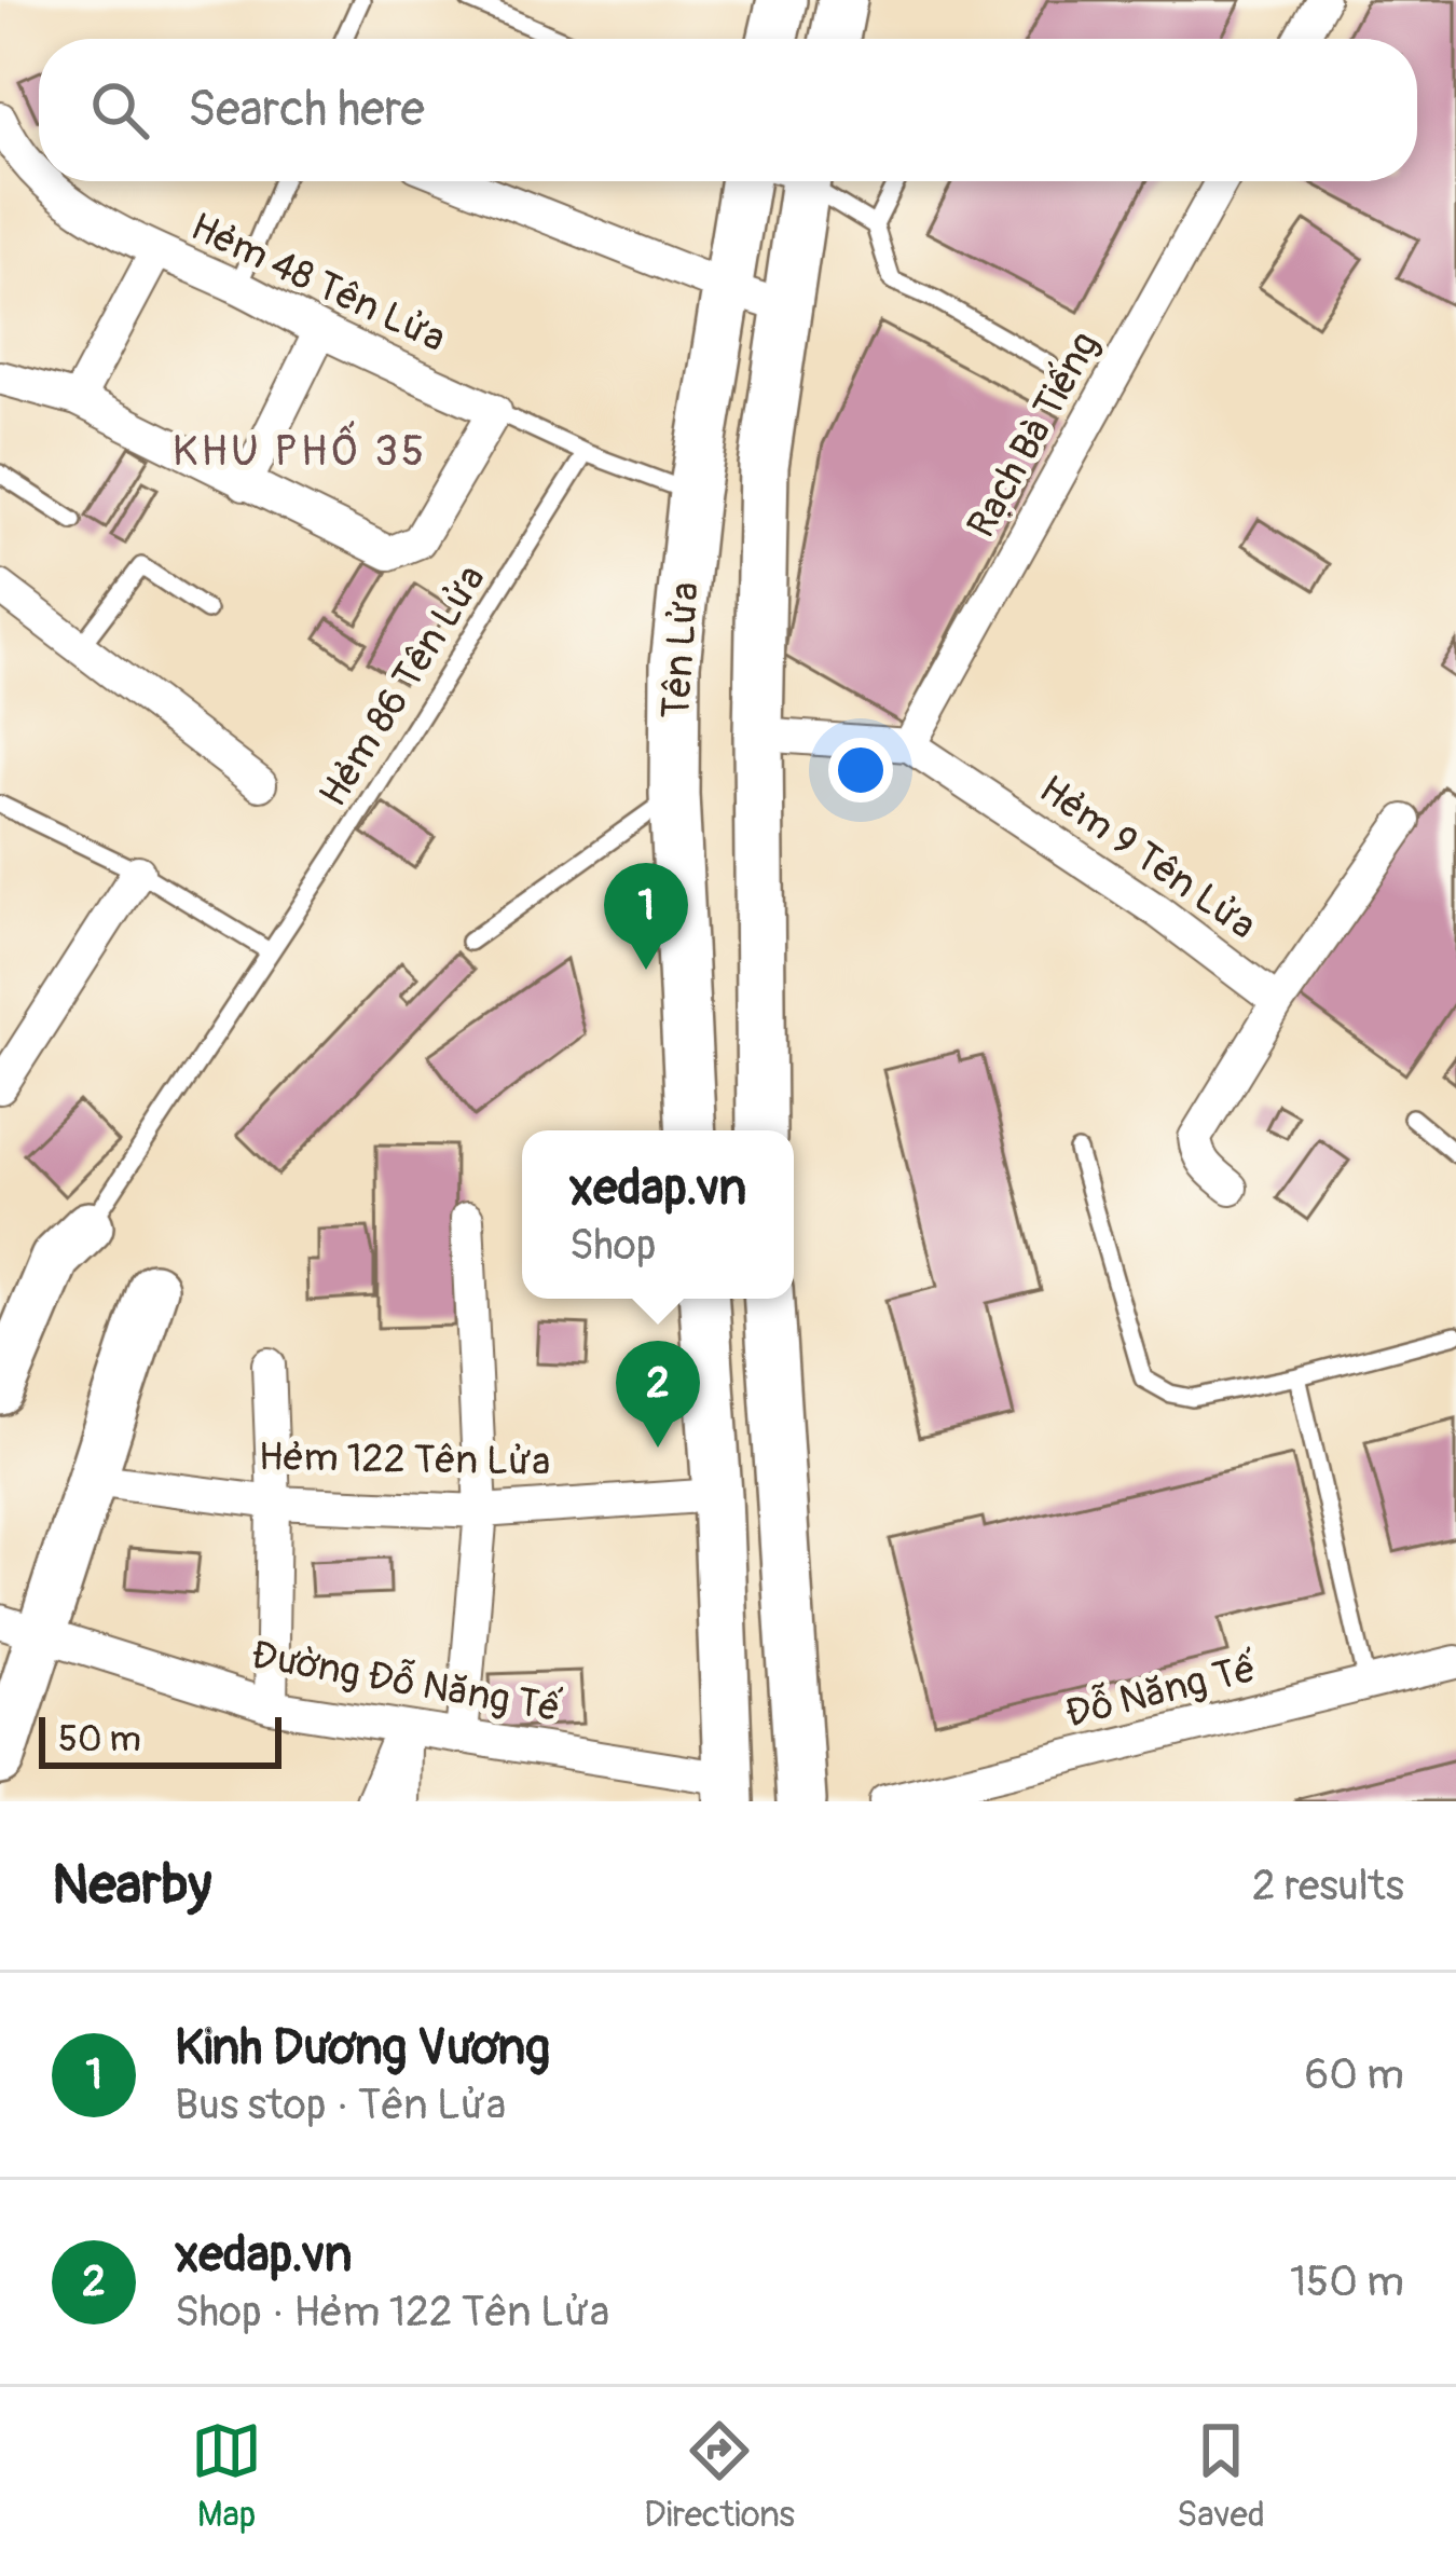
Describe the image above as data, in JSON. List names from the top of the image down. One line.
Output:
{"streets":{"main road":["Tên Lửa"],"street":["Hẻm 48 Tên Lửa","Rạch Bà Tiếng","Hẻm 9 Tên Lửa","Hẻm 122 Tên Lửa","Đường Đỗ Năng Tế","Đỗ Năng Tế"],"lane":["Hẻm 86 Tên Lửa"]},"crossings":[["Rạch Bà Tiếng","Hẻm 9 Tên Lửa"],["Tên Lửa","Hẻm 9 Tên Lửa"]],"districts":["KHU PHỐ 35"],"scale_bar":"50 m","page":{"search":"Search here","pins":["1","2"],"popup":["xedap.vn","Shop"],"scale":"50 m","heading":["Nearby","2 results"],"list":[{"mark":"1","name":"Kinh Dương Vương","note":"Bus stop · Tên Lửa","value":"60 m"},{"mark":"2","name":"xedap.vn","note":"Shop · Hẻm 122 Tên Lửa","value":"150 m"}],"nav":["Map","Directions","Saved"]}}
